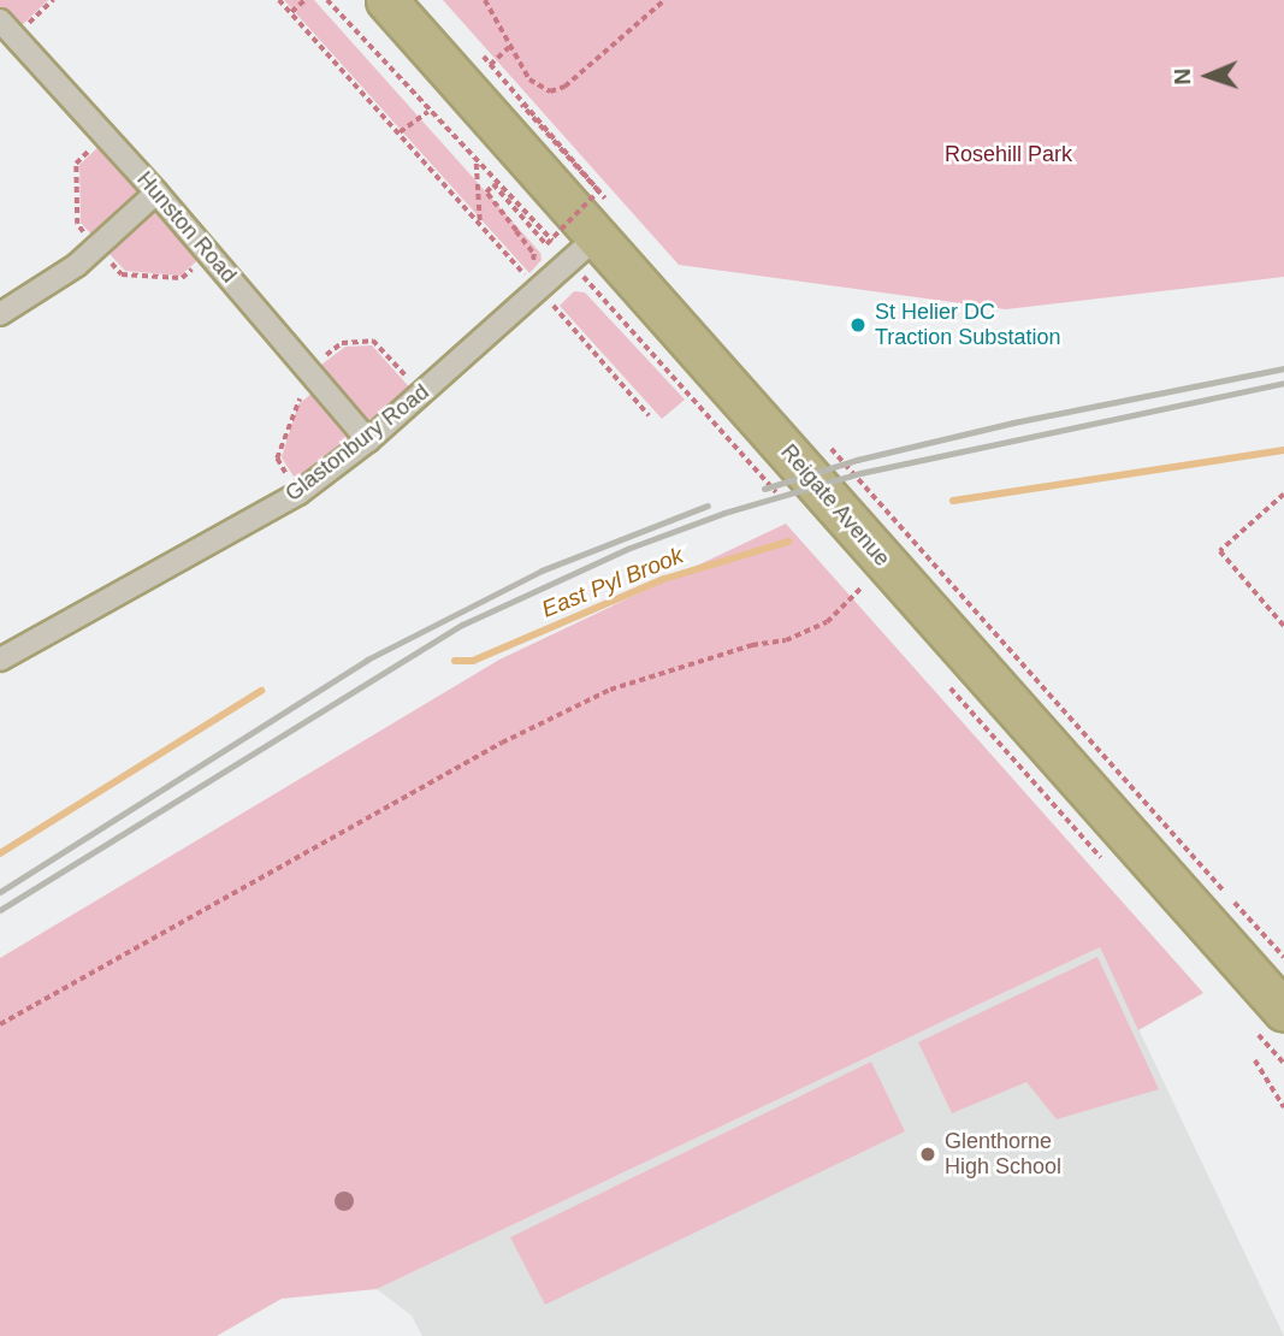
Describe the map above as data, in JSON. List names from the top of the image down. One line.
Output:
{"streets":{"highway":["Reigate Avenue"],"street":["Hunston Road","Glastonbury Road"]},"crossings":[["Hunston Road","Glastonbury Road"],["Glastonbury Road","Reigate Avenue"]],"water":["East Pyl Brook"],"parks":["Rosehill Park"],"places":["St Helier DC Traction Substation","Glenthorne High School"],"north":"left"}
